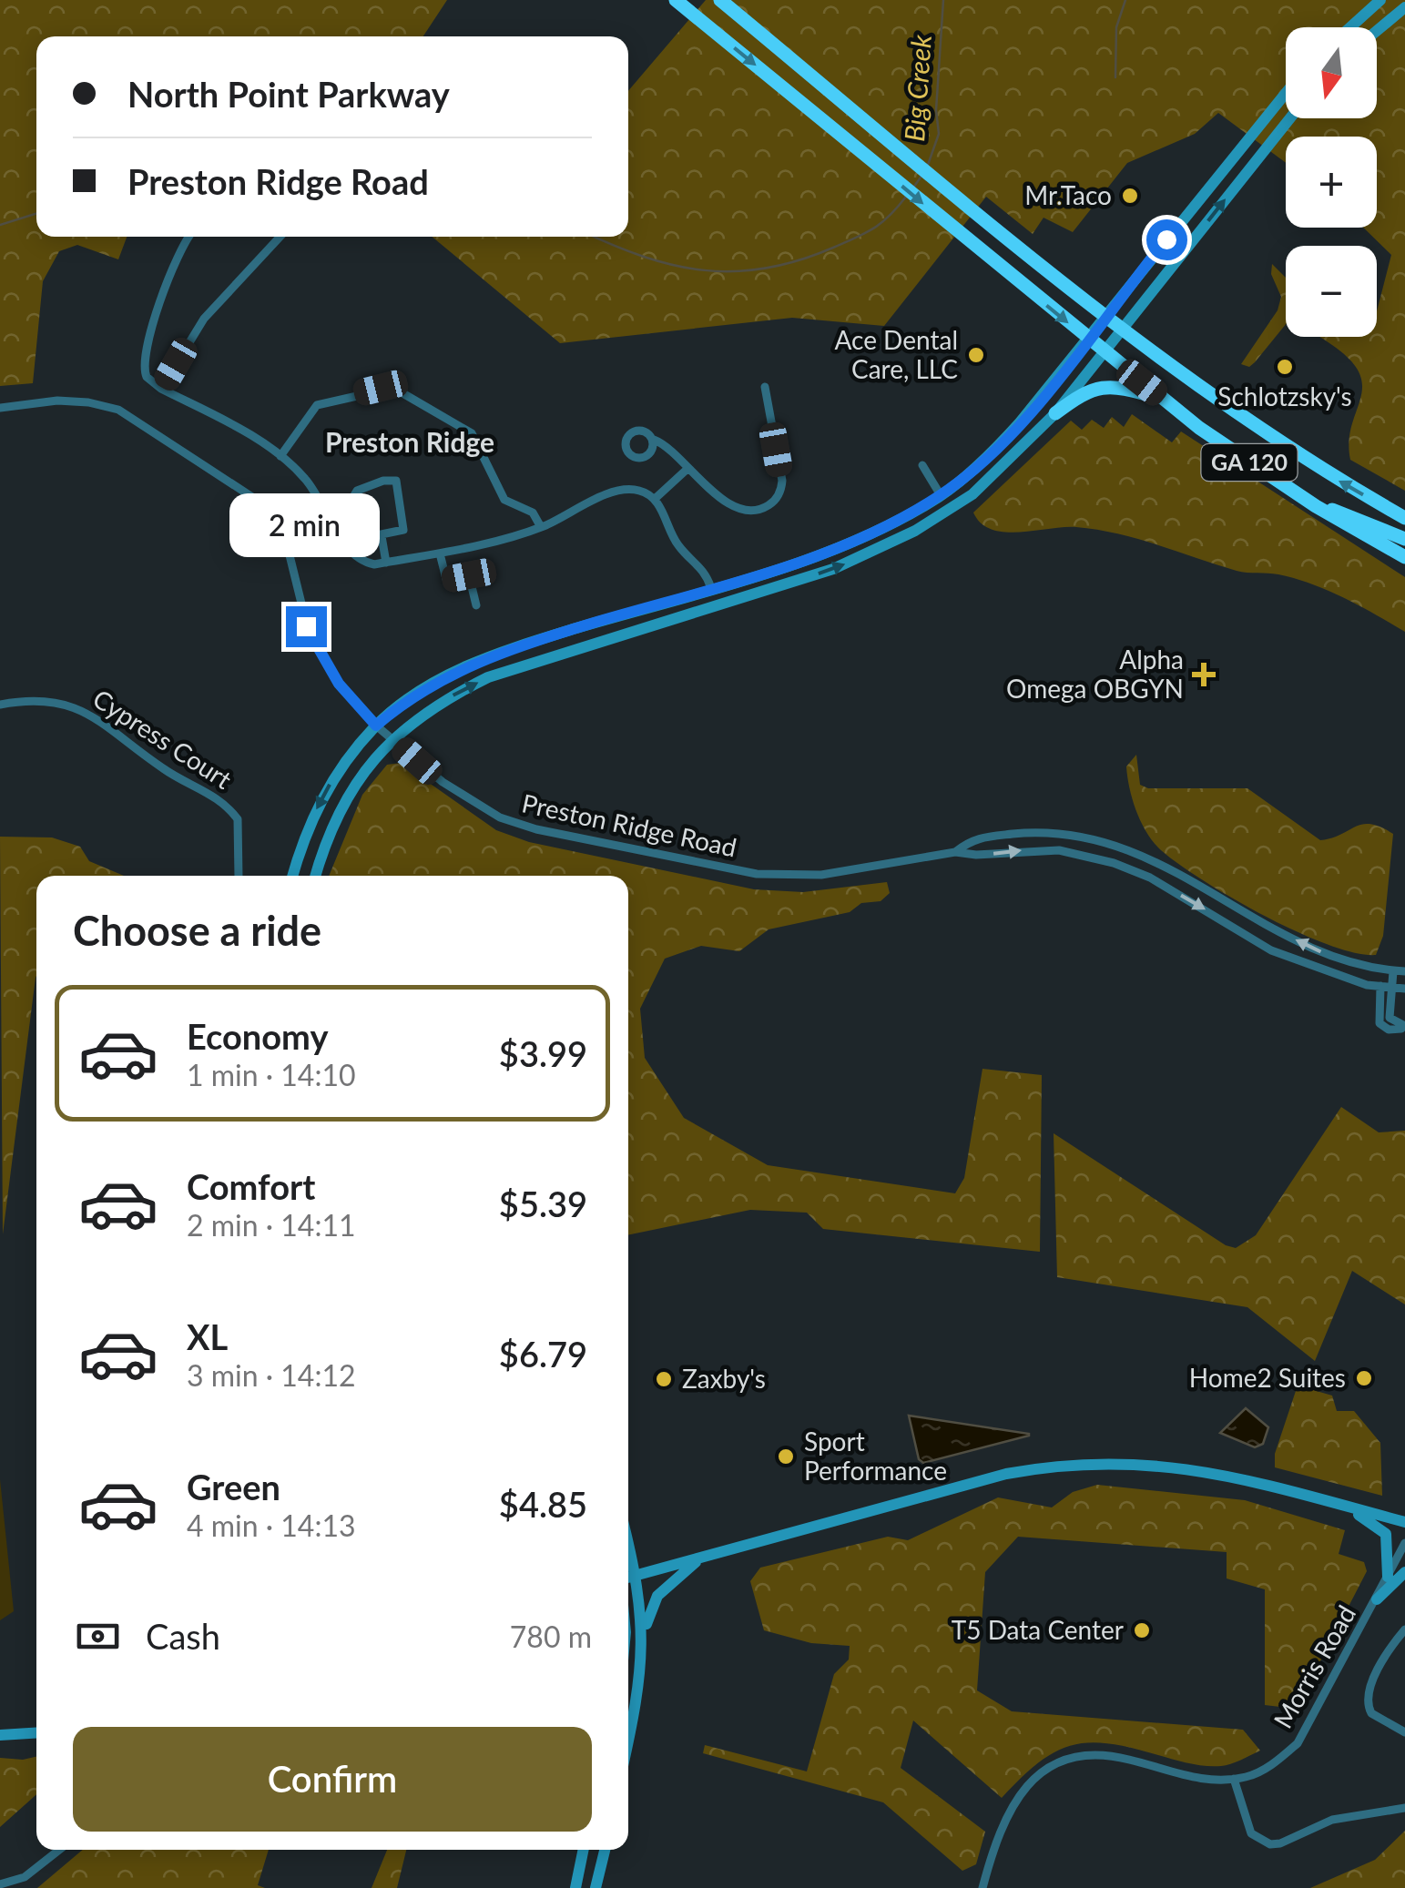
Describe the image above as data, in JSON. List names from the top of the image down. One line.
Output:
{"streets":{"highway":["GA 120"],"street":["Cypress Court","Preston Ridge Road","Morris Road"]},"districts":["Preston Ridge"],"water":["Big Creek"],"places":{"other":["Mr.Taco","Ace Dental Care, LLC","Schlotzsky's","Home2 Suites","Zaxby's","Sport Performance","T5 Data Center"],"health":["Alpha Omega OBGYN"]},"north":"bottom","page":{"map_buttons":["+","−"],"banner":["North Point Parkway","Preston Ridge Road"],"bubble":"2 min","heading":"Choose a ride","list":[{"name":"Economy","note":"1 min · 14:10","value":"$3.99"},{"name":"Comfort","note":"2 min · 14:11","value":"$5.39"},{"name":"XL","note":"3 min · 14:12","value":"$6.79"},{"name":"Green","note":"4 min · 14:13","value":"$4.85"}],"pay":["Cash","780 m"],"buttons":"Confirm"}}
